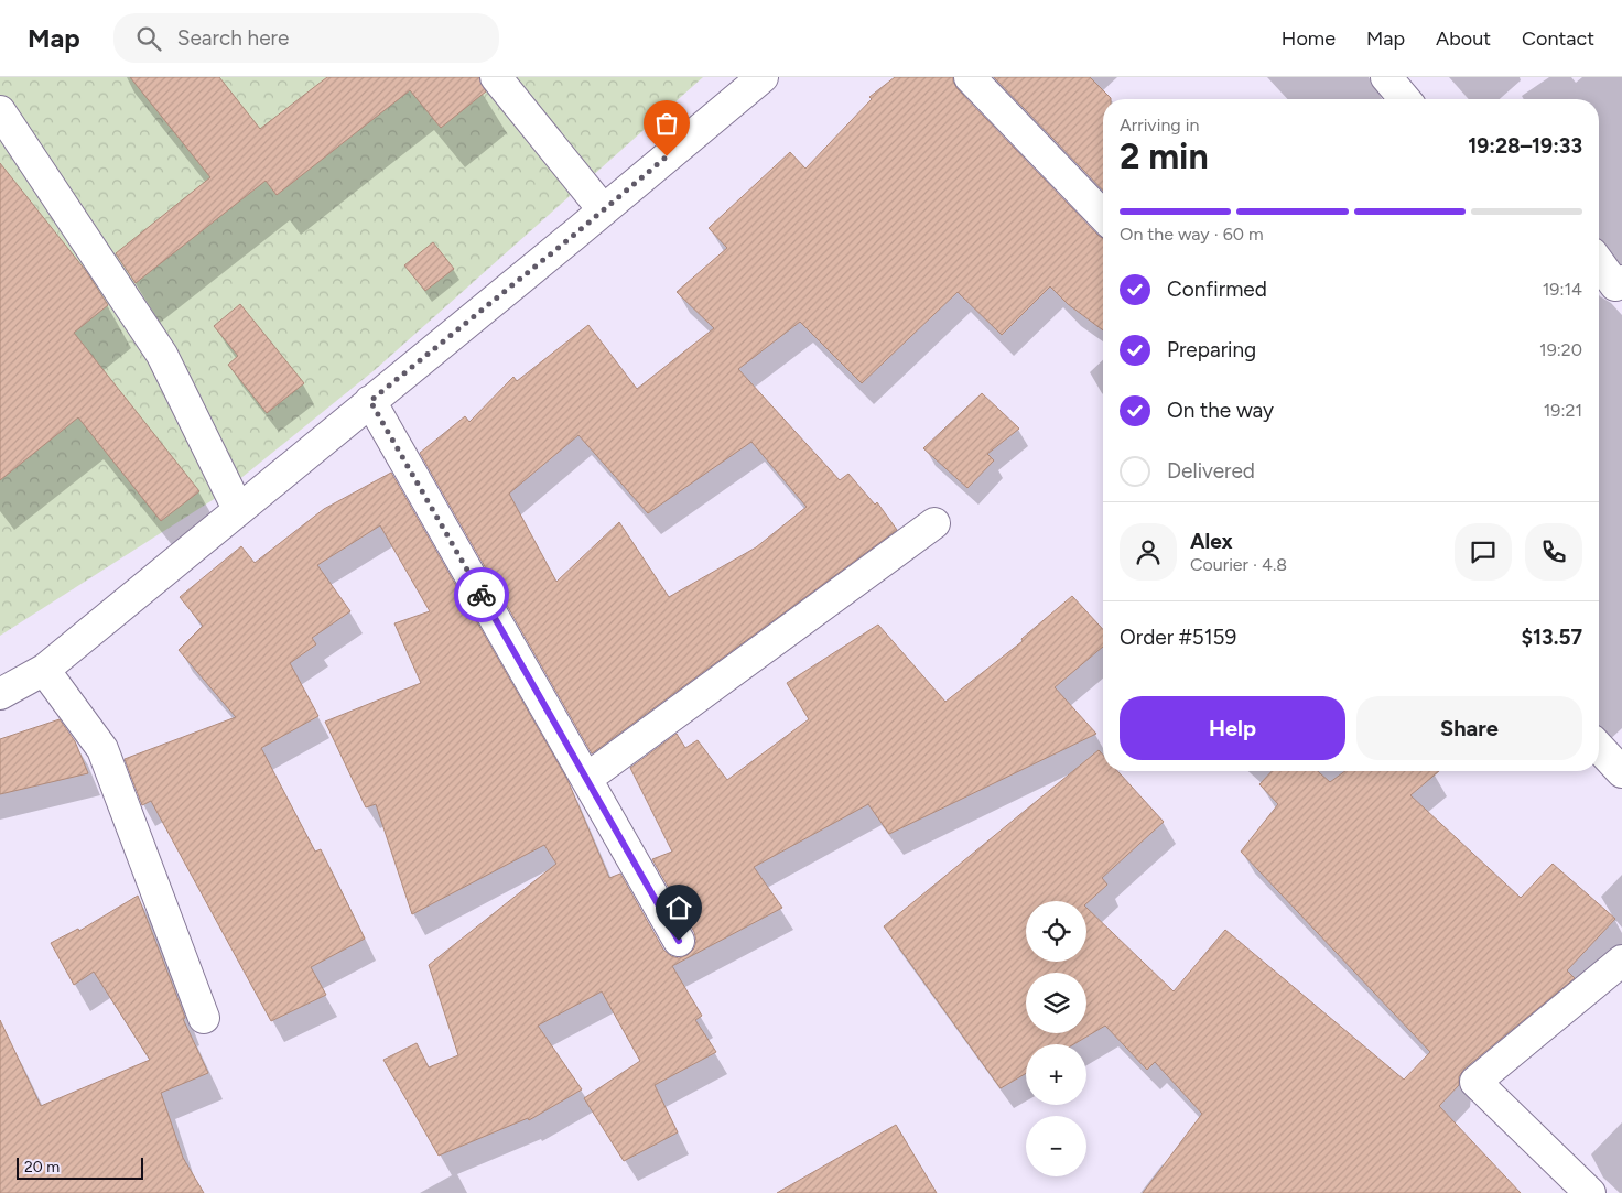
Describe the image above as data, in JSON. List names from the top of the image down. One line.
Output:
{"scale_bar":"20 m","page":{"header":"Map","search":"Search here","nav":["Home","Map","About","Contact"],"heading":["2 min","Arriving in","19:28–19:33"],"panel":["Alex","Courier · 4.8","Order #5159","$13.57"],"bar":"On the way · 60 m","list":[["Confirmed","19:14"],["Preparing","19:20"],["On the way","19:21"],"Delivered"],"buttons":["Help","Share"],"map_buttons":["+","−"],"scale":"20 m"}}
